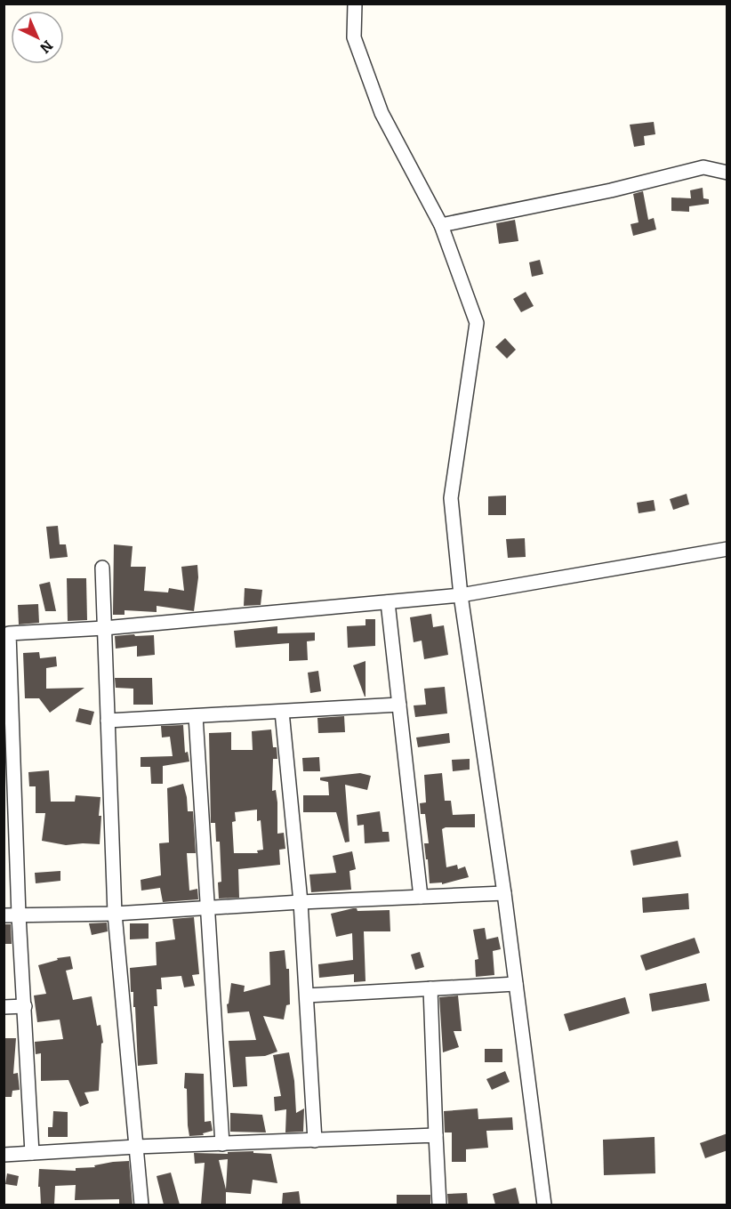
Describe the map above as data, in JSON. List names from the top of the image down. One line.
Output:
{"north":"bottom right"}
